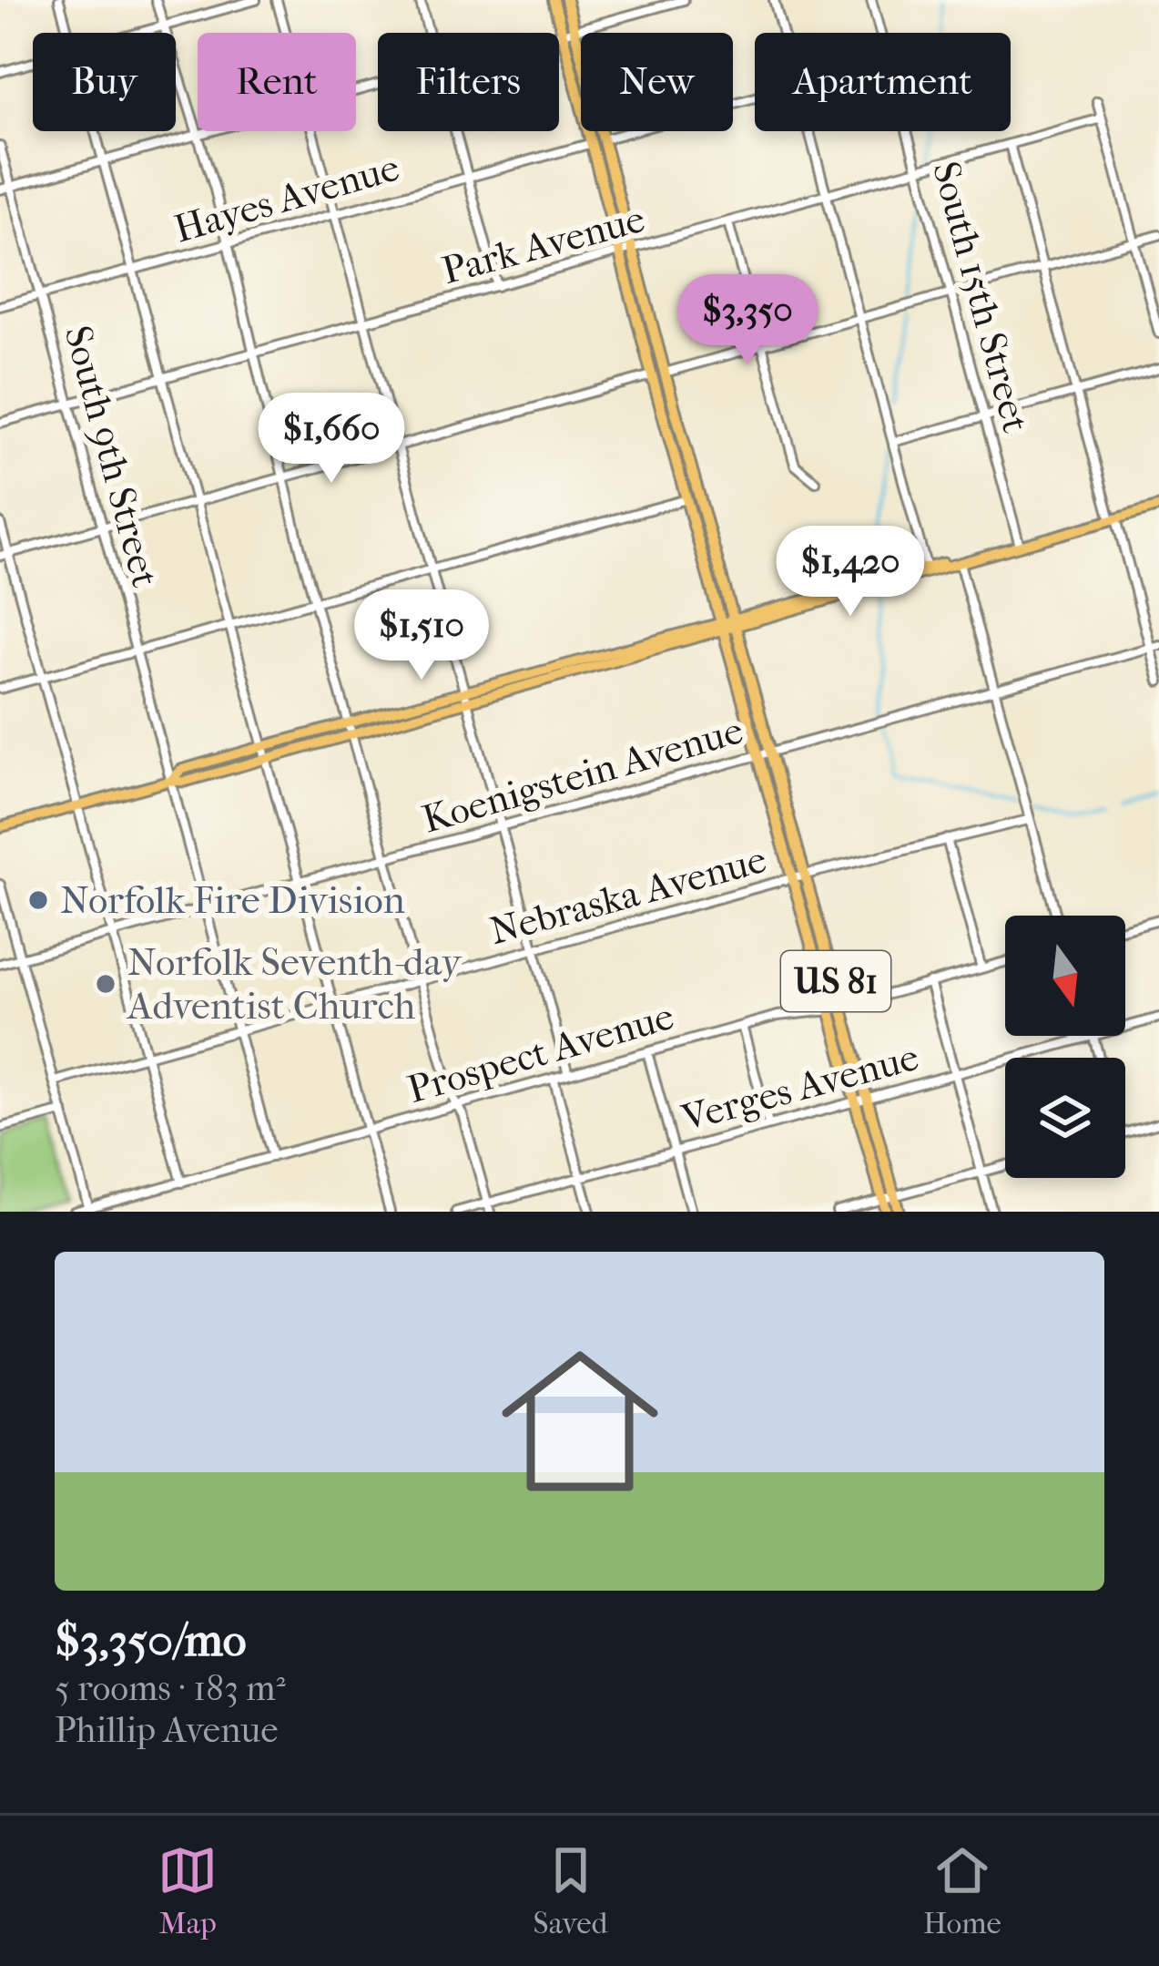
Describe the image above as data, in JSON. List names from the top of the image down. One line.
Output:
{"streets":{"highway":["US 81"],"street":["Hayes Avenue","Park Avenue","South 15th Street","South 9th Street","Koenigstein Avenue","Nebraska Avenue","Prospect Avenue","Verges Avenue"]},"crossings":[["Hayes Avenue","South 9th Street"],["Hayes Avenue","US 81"],["Park Avenue","South 15th Street"],["Park Avenue","South 9th Street"],["Park Avenue","US 81"],["South 9th Street","Koenigstein Avenue"],["South 9th Street","Nebraska Avenue"],["South 9th Street","Prospect Avenue"],["Koenigstein Avenue","US 81"],["Nebraska Avenue","US 81"],["US 81","Prospect Avenue"],["US 81","Verges Avenue"]],"places":["Norfolk Fire Division","Norfolk Seventh-day Adventist Church"],"north":"bottom","page":{"chip":["Buy","Rent","Filters","New","Apartment"],"price":["$3,350","$1,660","$1,420","$1,510"],"list":[{"name":"$3,350/mo","note":"5 rooms · 183 m² · Phillip Avenue"}],"tabs":["Map","Saved","Home"]}}
